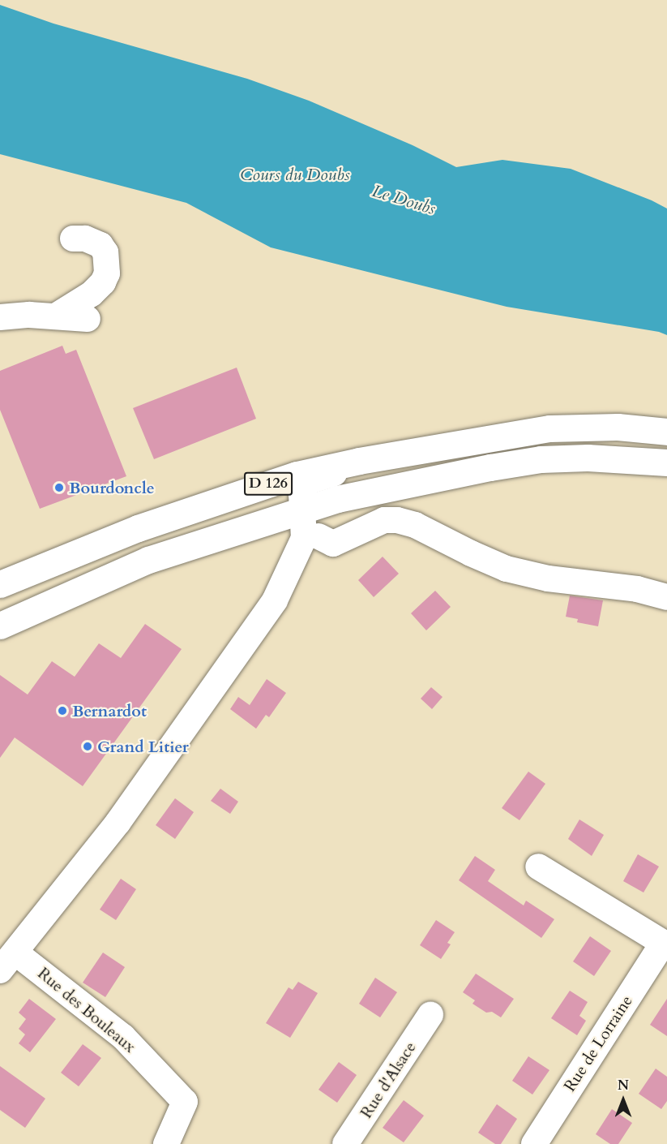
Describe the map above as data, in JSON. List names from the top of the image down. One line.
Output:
{"streets":{"main road":["D 126"],"street":["Rue des Bouleaux","Rue de Lorraine","Rue d'Alsace"]},"water":["Cours du Doubs","Le Doubs"],"places":["Bourdoncle","Bernardot","Grand Litier"],"north":"top"}
